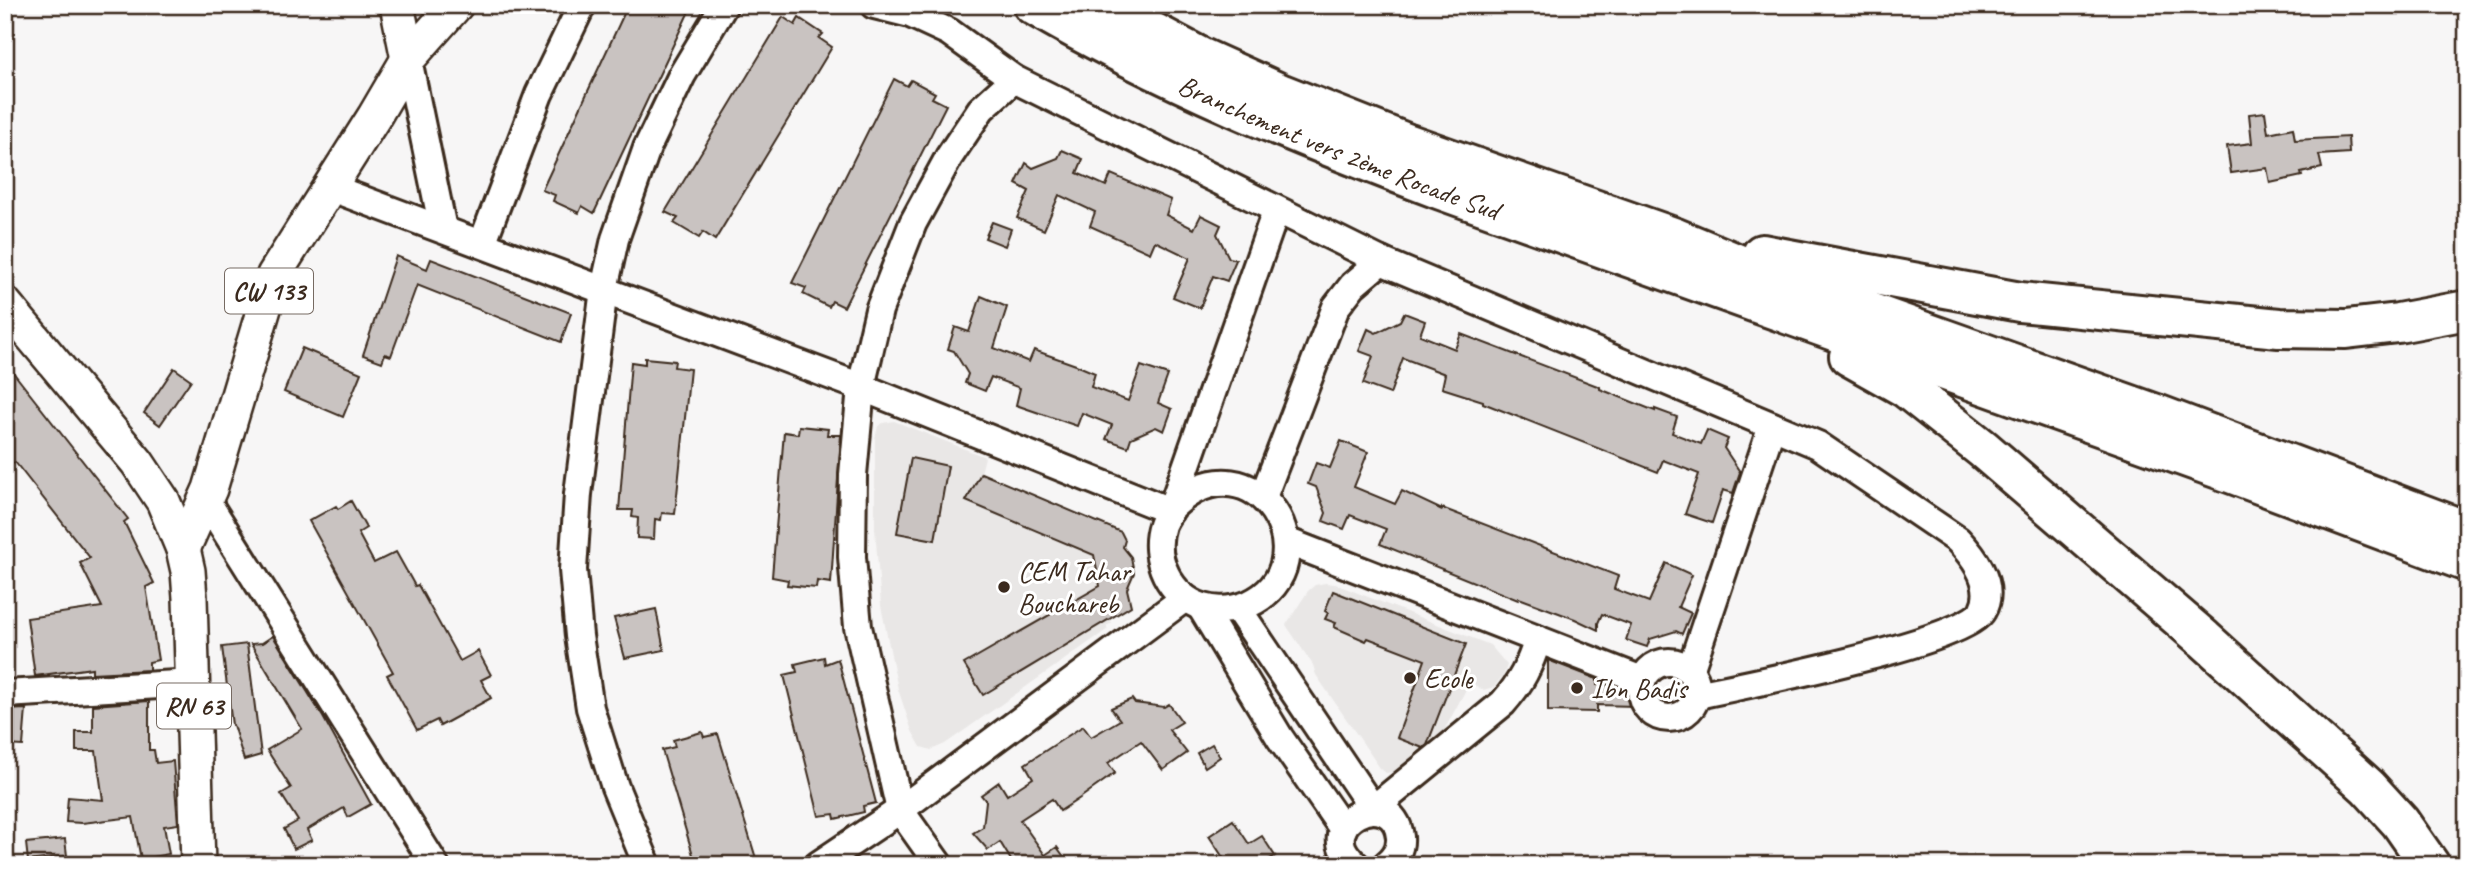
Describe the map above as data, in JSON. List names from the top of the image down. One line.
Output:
{"streets":{"highway":["Branchement vers 2ème Rocade Sud"],"main road":["CW 133","RN 63"]},"crossings":[["CW 133","RN 63"]],"places":["CEM Tahar Bouchareb","Ecole","Ibn Badis"]}
